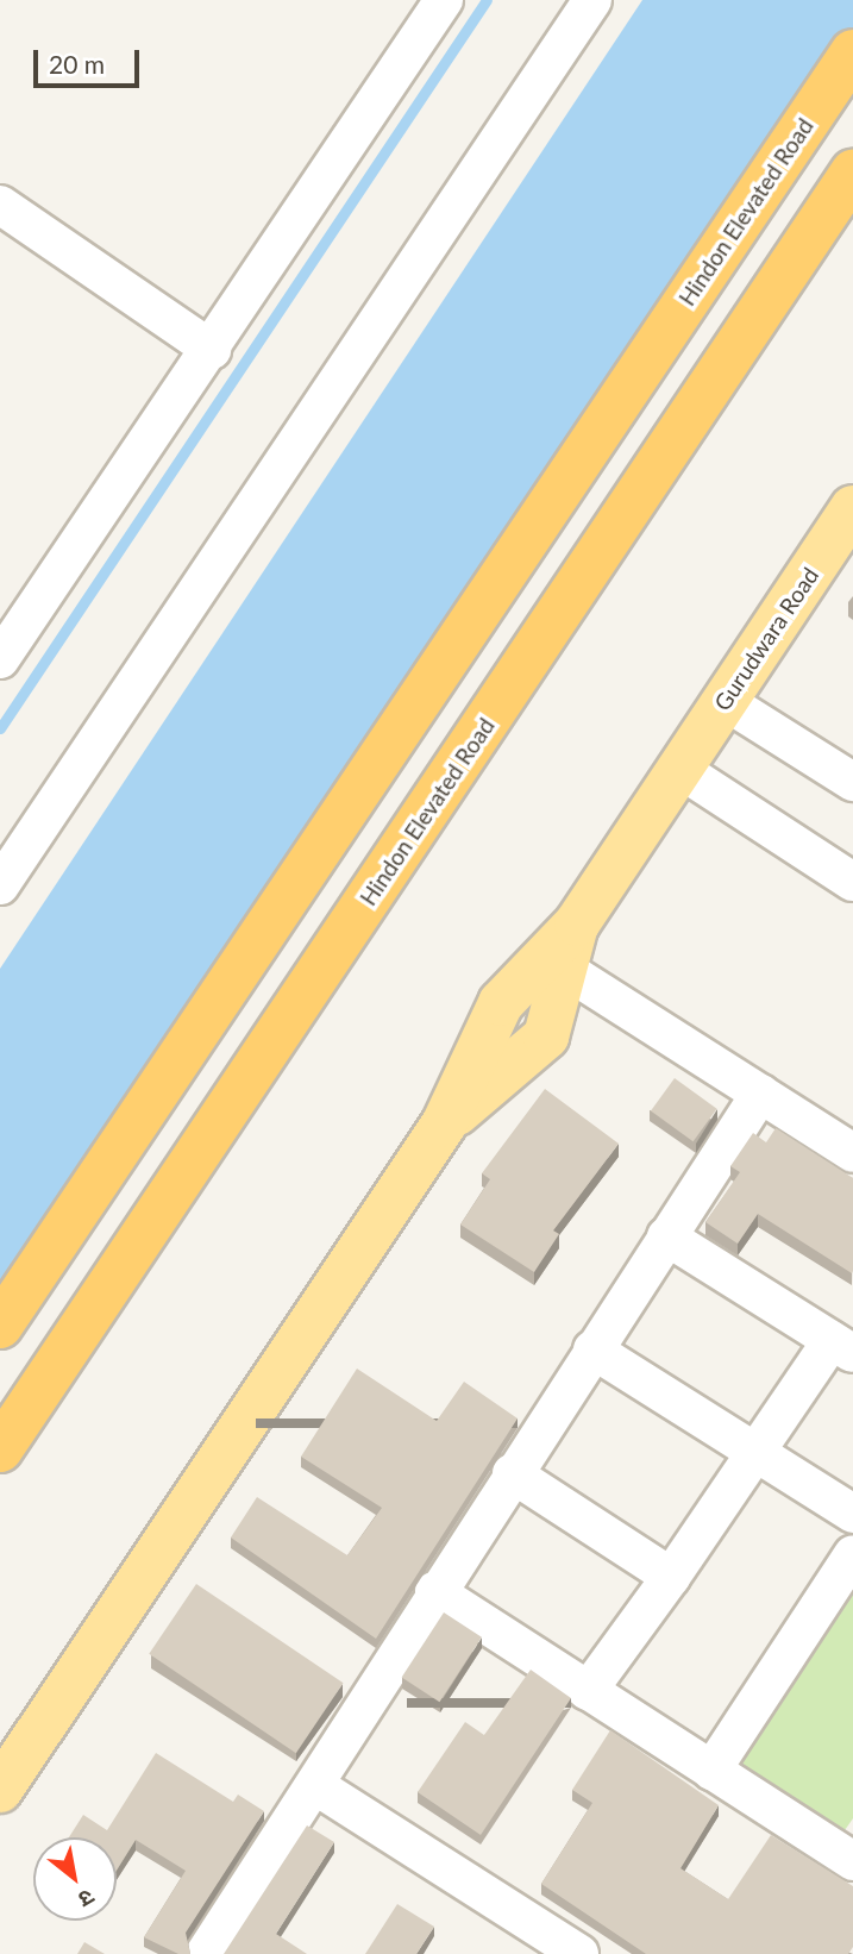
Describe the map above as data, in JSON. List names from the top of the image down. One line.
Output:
{"streets":{"highway":["Hindon Elevated Road"],"main road":["Gurudwara Road"]},"scale_bar":"20 m","north":"bottom right"}
